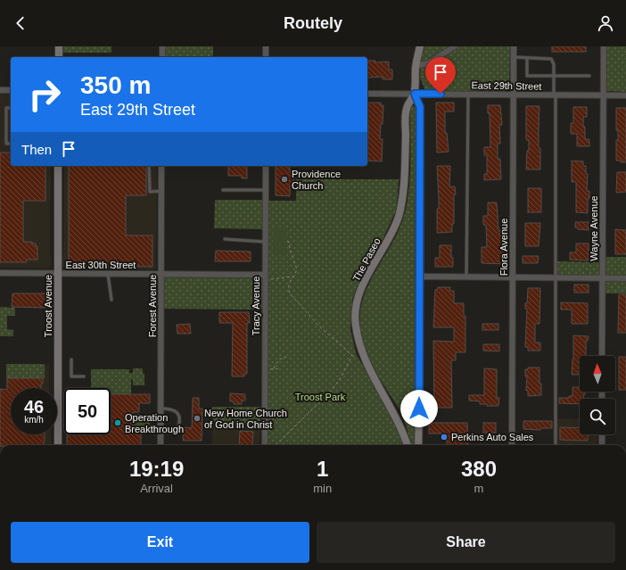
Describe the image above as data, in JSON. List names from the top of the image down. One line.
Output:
{"streets":{"main road":["The Paseo","Troost Avenue"],"street":["East 29th Street","Wayne Avenue","Flora Avenue","East 30th Street","Forest Avenue","Tracy Avenue"]},"crossings":[["East 29th Street","Wayne Avenue"],["East 29th Street","Flora Avenue"],["East 29th Street","The Paseo"],["East 30th Street","Troost Avenue"],["East 30th Street","Forest Avenue"],["East 30th Street","Tracy Avenue"]],"parks":["Troost Park"],"places":["Providence Church","New Home Church of God in Christ","Operation Breakthrough","Perkins Auto Sales"],"north":"top","page":{"header":"Routely","turn":["350 m","East 29th Street"],"then":"Then","speed":"46 km/h","limit":"50","eta":["19:19","Arrival","1","min","380","m"],"buttons":["Exit","Share"]}}
